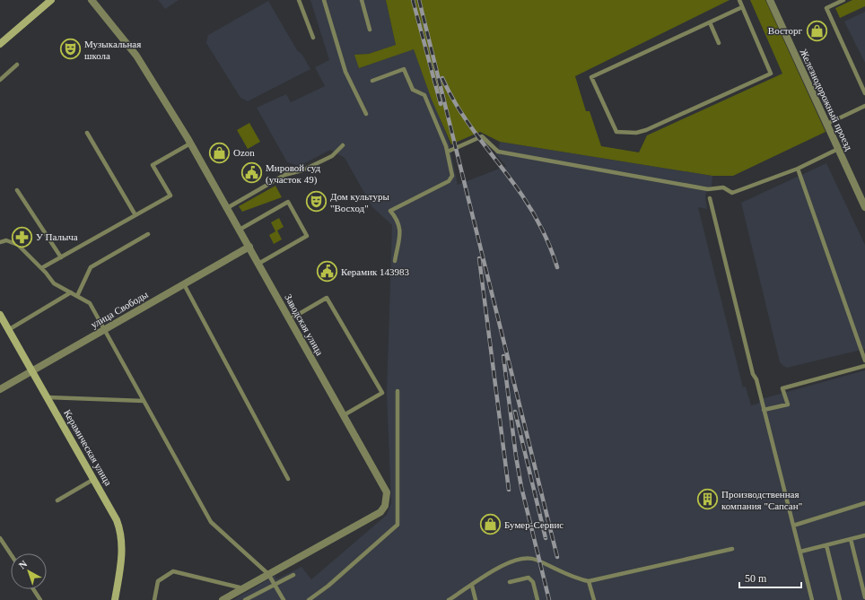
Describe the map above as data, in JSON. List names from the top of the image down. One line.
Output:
{"streets":{"main road":["Керамическая улица"],"street":["Железнодорожный проезд","улица Свободы","Заводская улица"]},"crossings":[["улица Свободы","Заводская улица"],["улица Свободы","Керамическая улица"]],"places":{"shop":["Восторг","Ozon","Бумер-Сервис"],"theatre":["Музыкальная школа","Дом культуры \"Восход\""],"public building":["Мировой суд (участок 49)","Керамик 143983"],"pharmacy":["У Палыча"],"building":["Производственная компания \"Сапсан\""]},"scale_bar":"50 m","north":"top left"}
